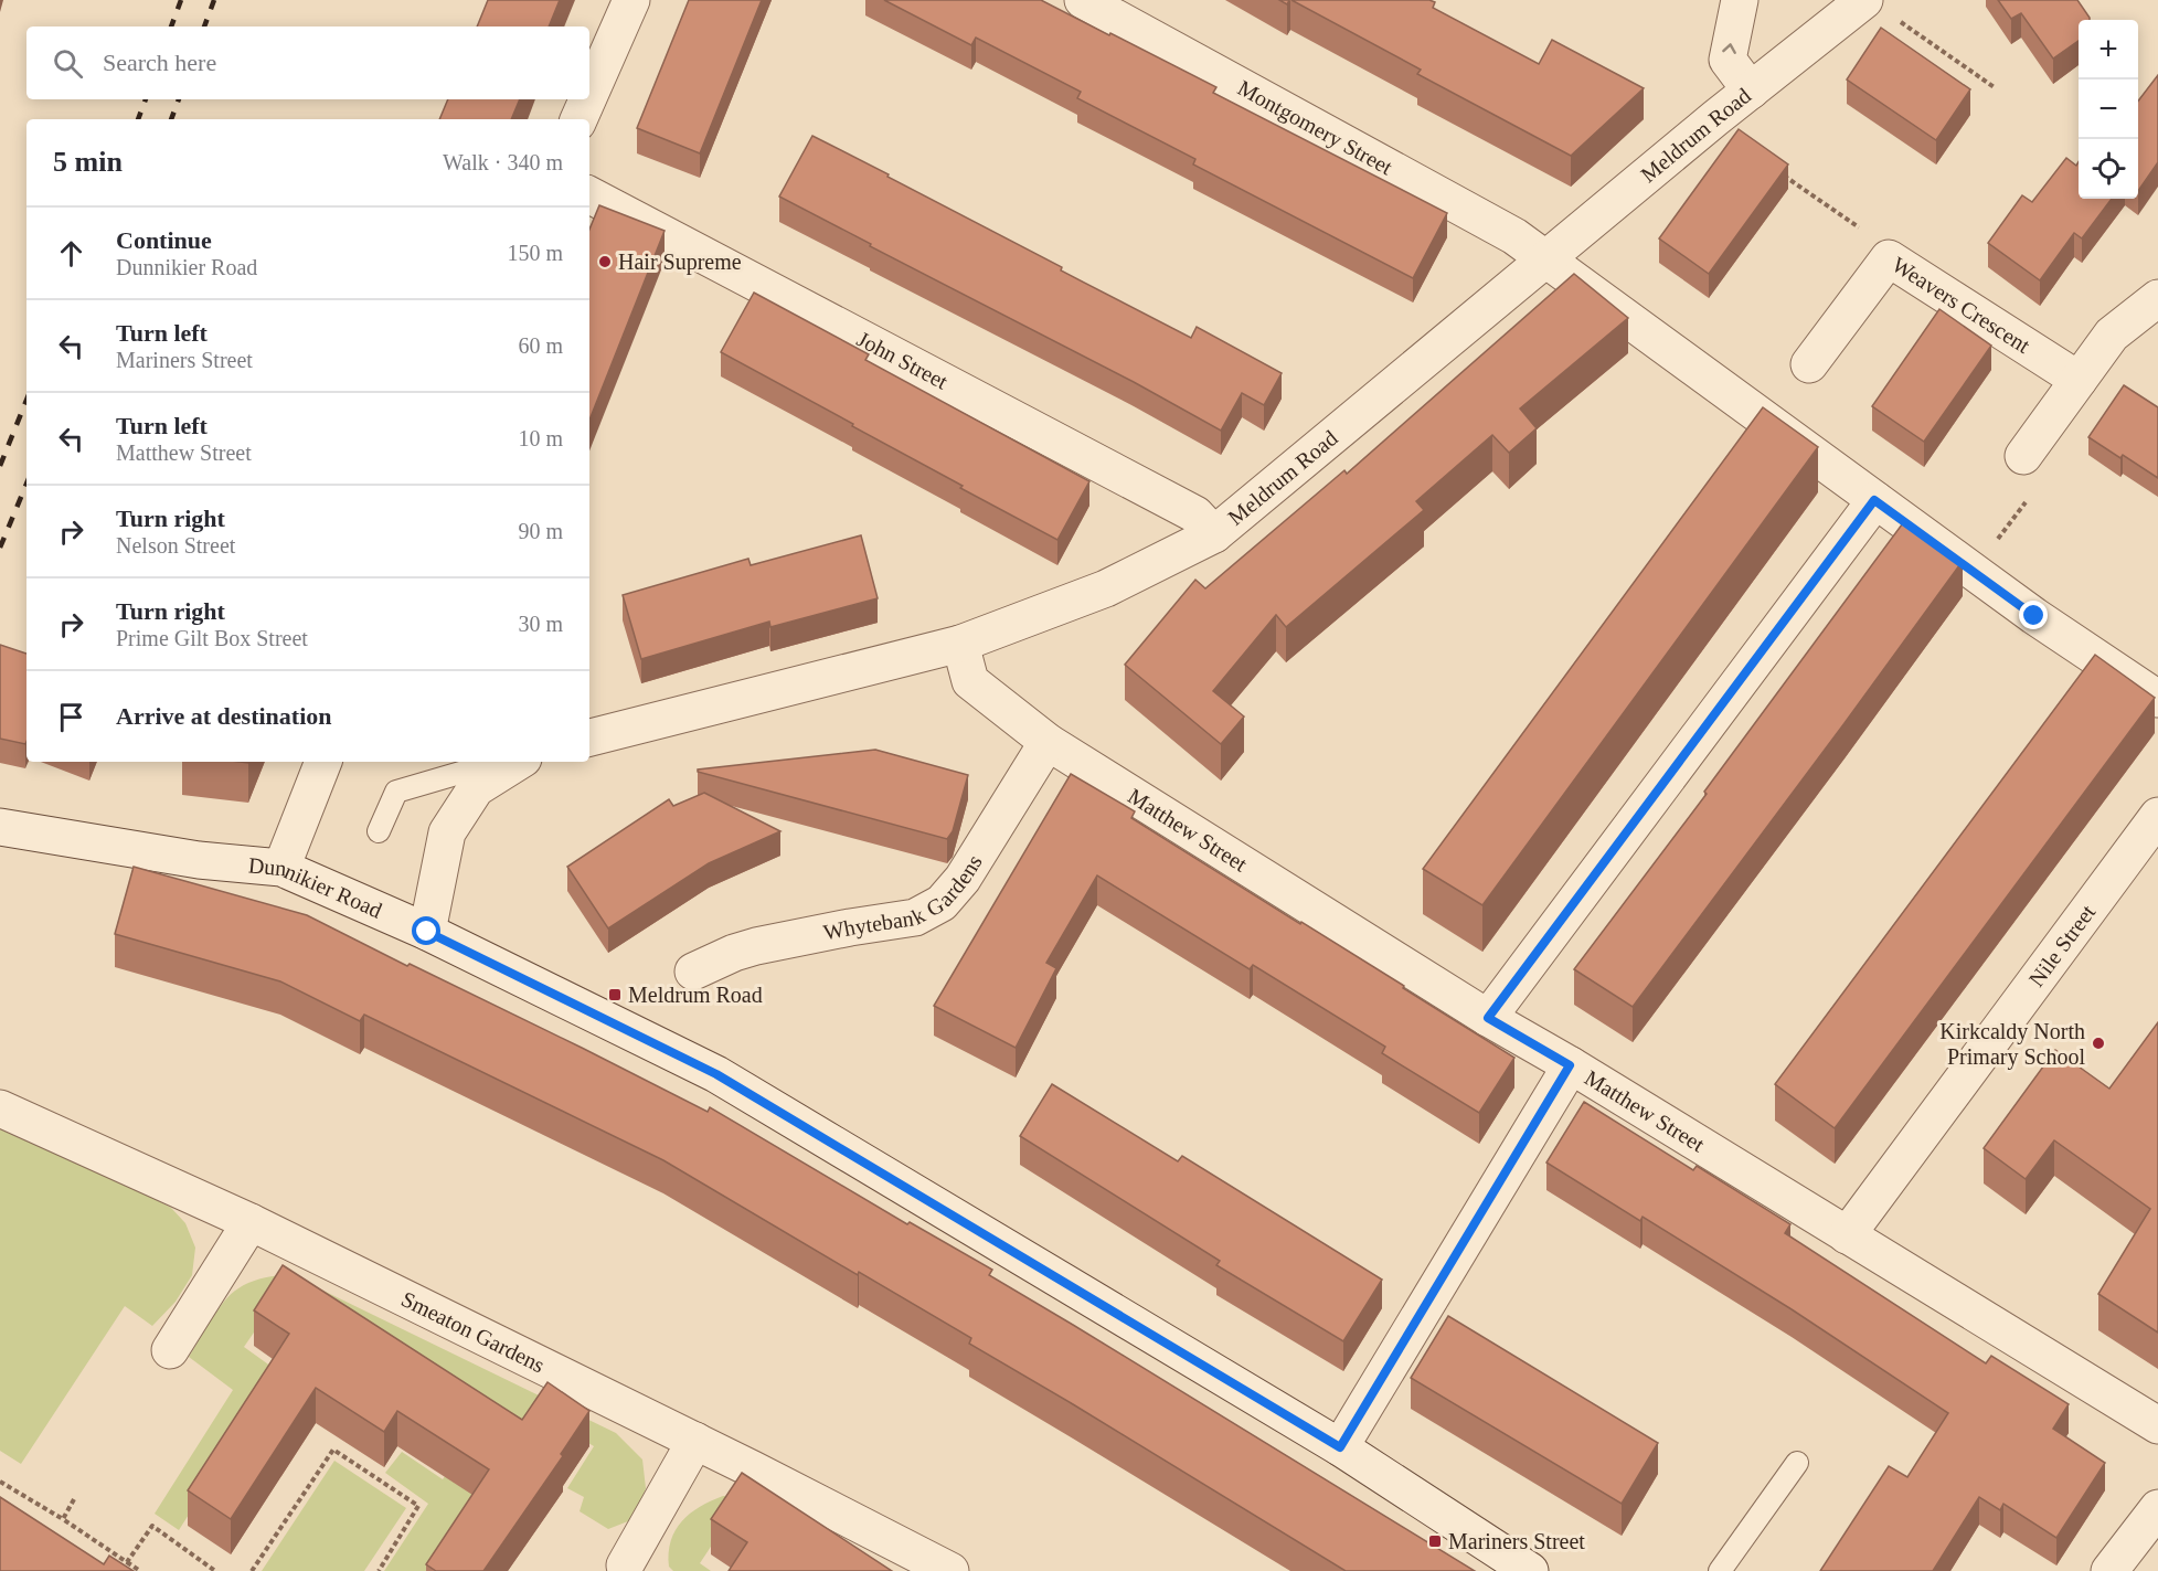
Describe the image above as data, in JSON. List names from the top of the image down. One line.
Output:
{"streets":{"street":["Montgomery Street","Meldrum Road","Weavers Crescent","John Street","Matthew Street","Dunnikier Road","Whytebank Gardens","Nile Street","Smeaton Gardens"]},"crossings":[["Montgomery Street","Meldrum Road"],["Meldrum Road","John Street"],["Meldrum Road","Matthew Street"],["Matthew Street","Whytebank Gardens"],["Matthew Street","Nile Street"]],"places":{"other":["Hair Supreme","Kirkcaldy North Primary School"],"transit":["Meldrum Road","Mariners Street"]},"page":{"map_buttons":["+","−"],"search":"Search here","heading":["5 min","Walk · 340 m"],"list":[["Continue","Dunnikier Road","150 m"],["Turn left","Mariners Street","60 m"],["Turn left","Matthew Street","10 m"],["Turn right","Nelson Street","90 m"],["Turn right","Prime Gilt Box Street","30 m"],"Arrive at destination"]}}
